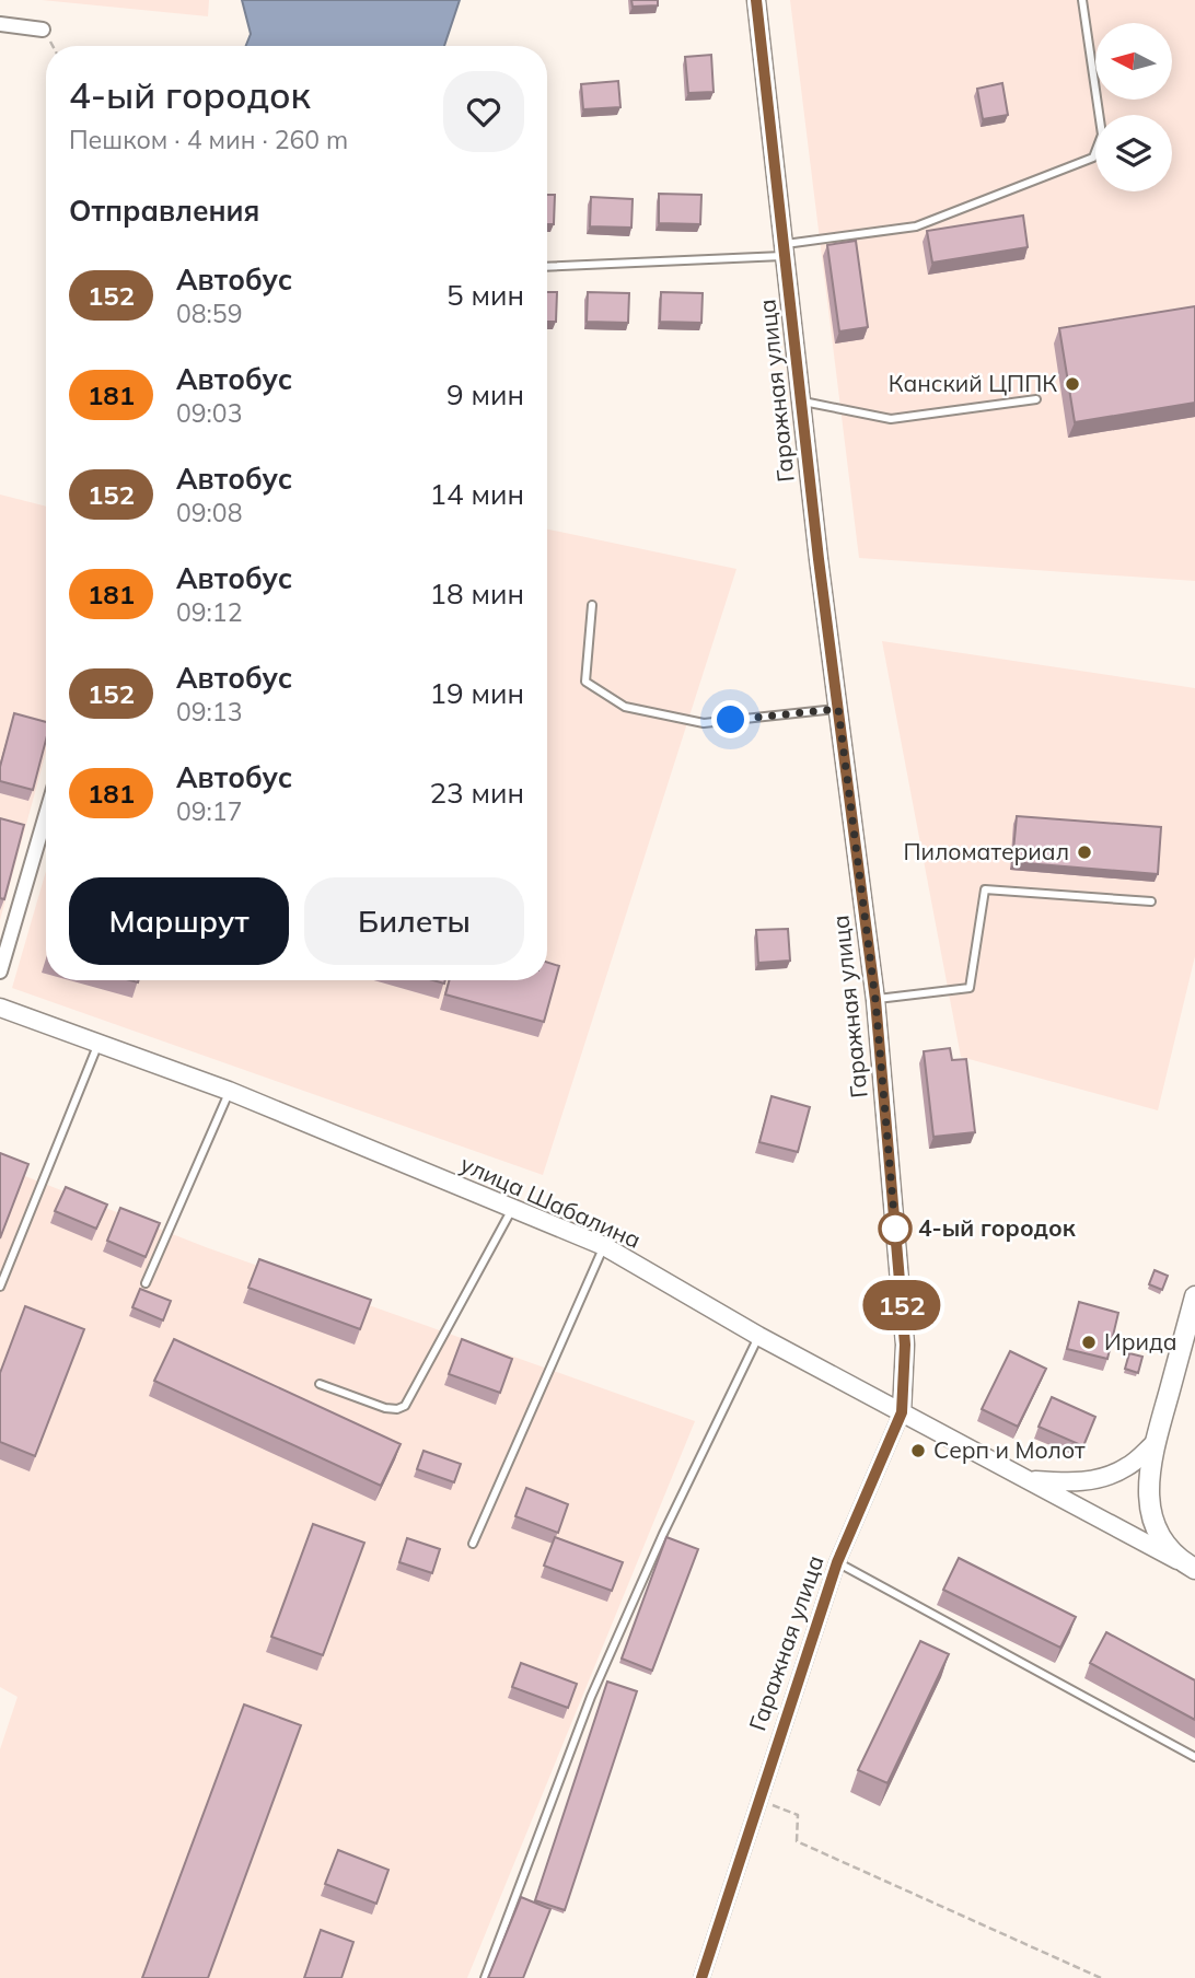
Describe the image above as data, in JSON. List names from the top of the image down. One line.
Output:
{"streets":{"street":["Гаражная улица","улица Шабалина"]},"crossings":[["Гаражная улица","улица Шабалина"]],"places":["Канский ЦППК","Пиломатериал","4-ый городок","Ирида","Серп и Молот"],"lines":["bus line 152"],"north":"left","page":{"on_map":"152","heading":[["4-ый городок","Пешком · 4 мин · 260 m"],"Отправления"],"list":[{"mark":"152","name":"Автобус","note":"08:59","value":"5 мин"},{"mark":"181","name":"Автобус","note":"09:03","value":"9 мин"},{"mark":"152","name":"Автобус","note":"09:08","value":"14 мин"},{"mark":"181","name":"Автобус","note":"09:12","value":"18 мин"},{"mark":"152","name":"Автобус","note":"09:13","value":"19 мин"},{"mark":"181","name":"Автобус","note":"09:17","value":"23 мин"}],"buttons":["Маршрут","Билеты"]}}
